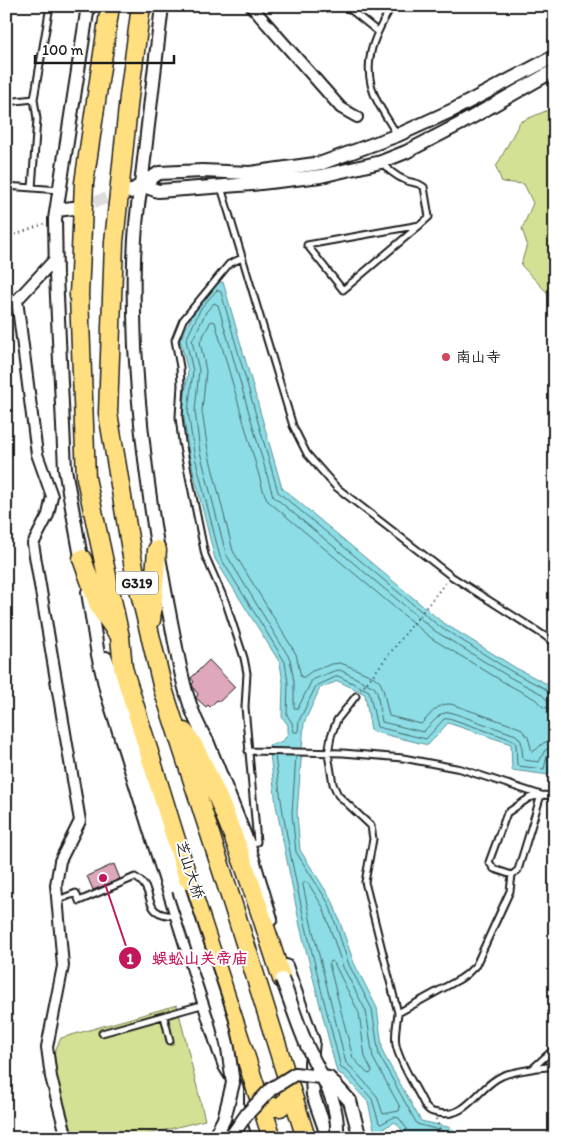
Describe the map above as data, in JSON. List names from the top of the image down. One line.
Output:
{"streets":{"highway":["G319"],"street":["芝山大桥"]},"places":["南山寺","蜈蚣山关帝庙"],"scale_bar":"100 m"}
